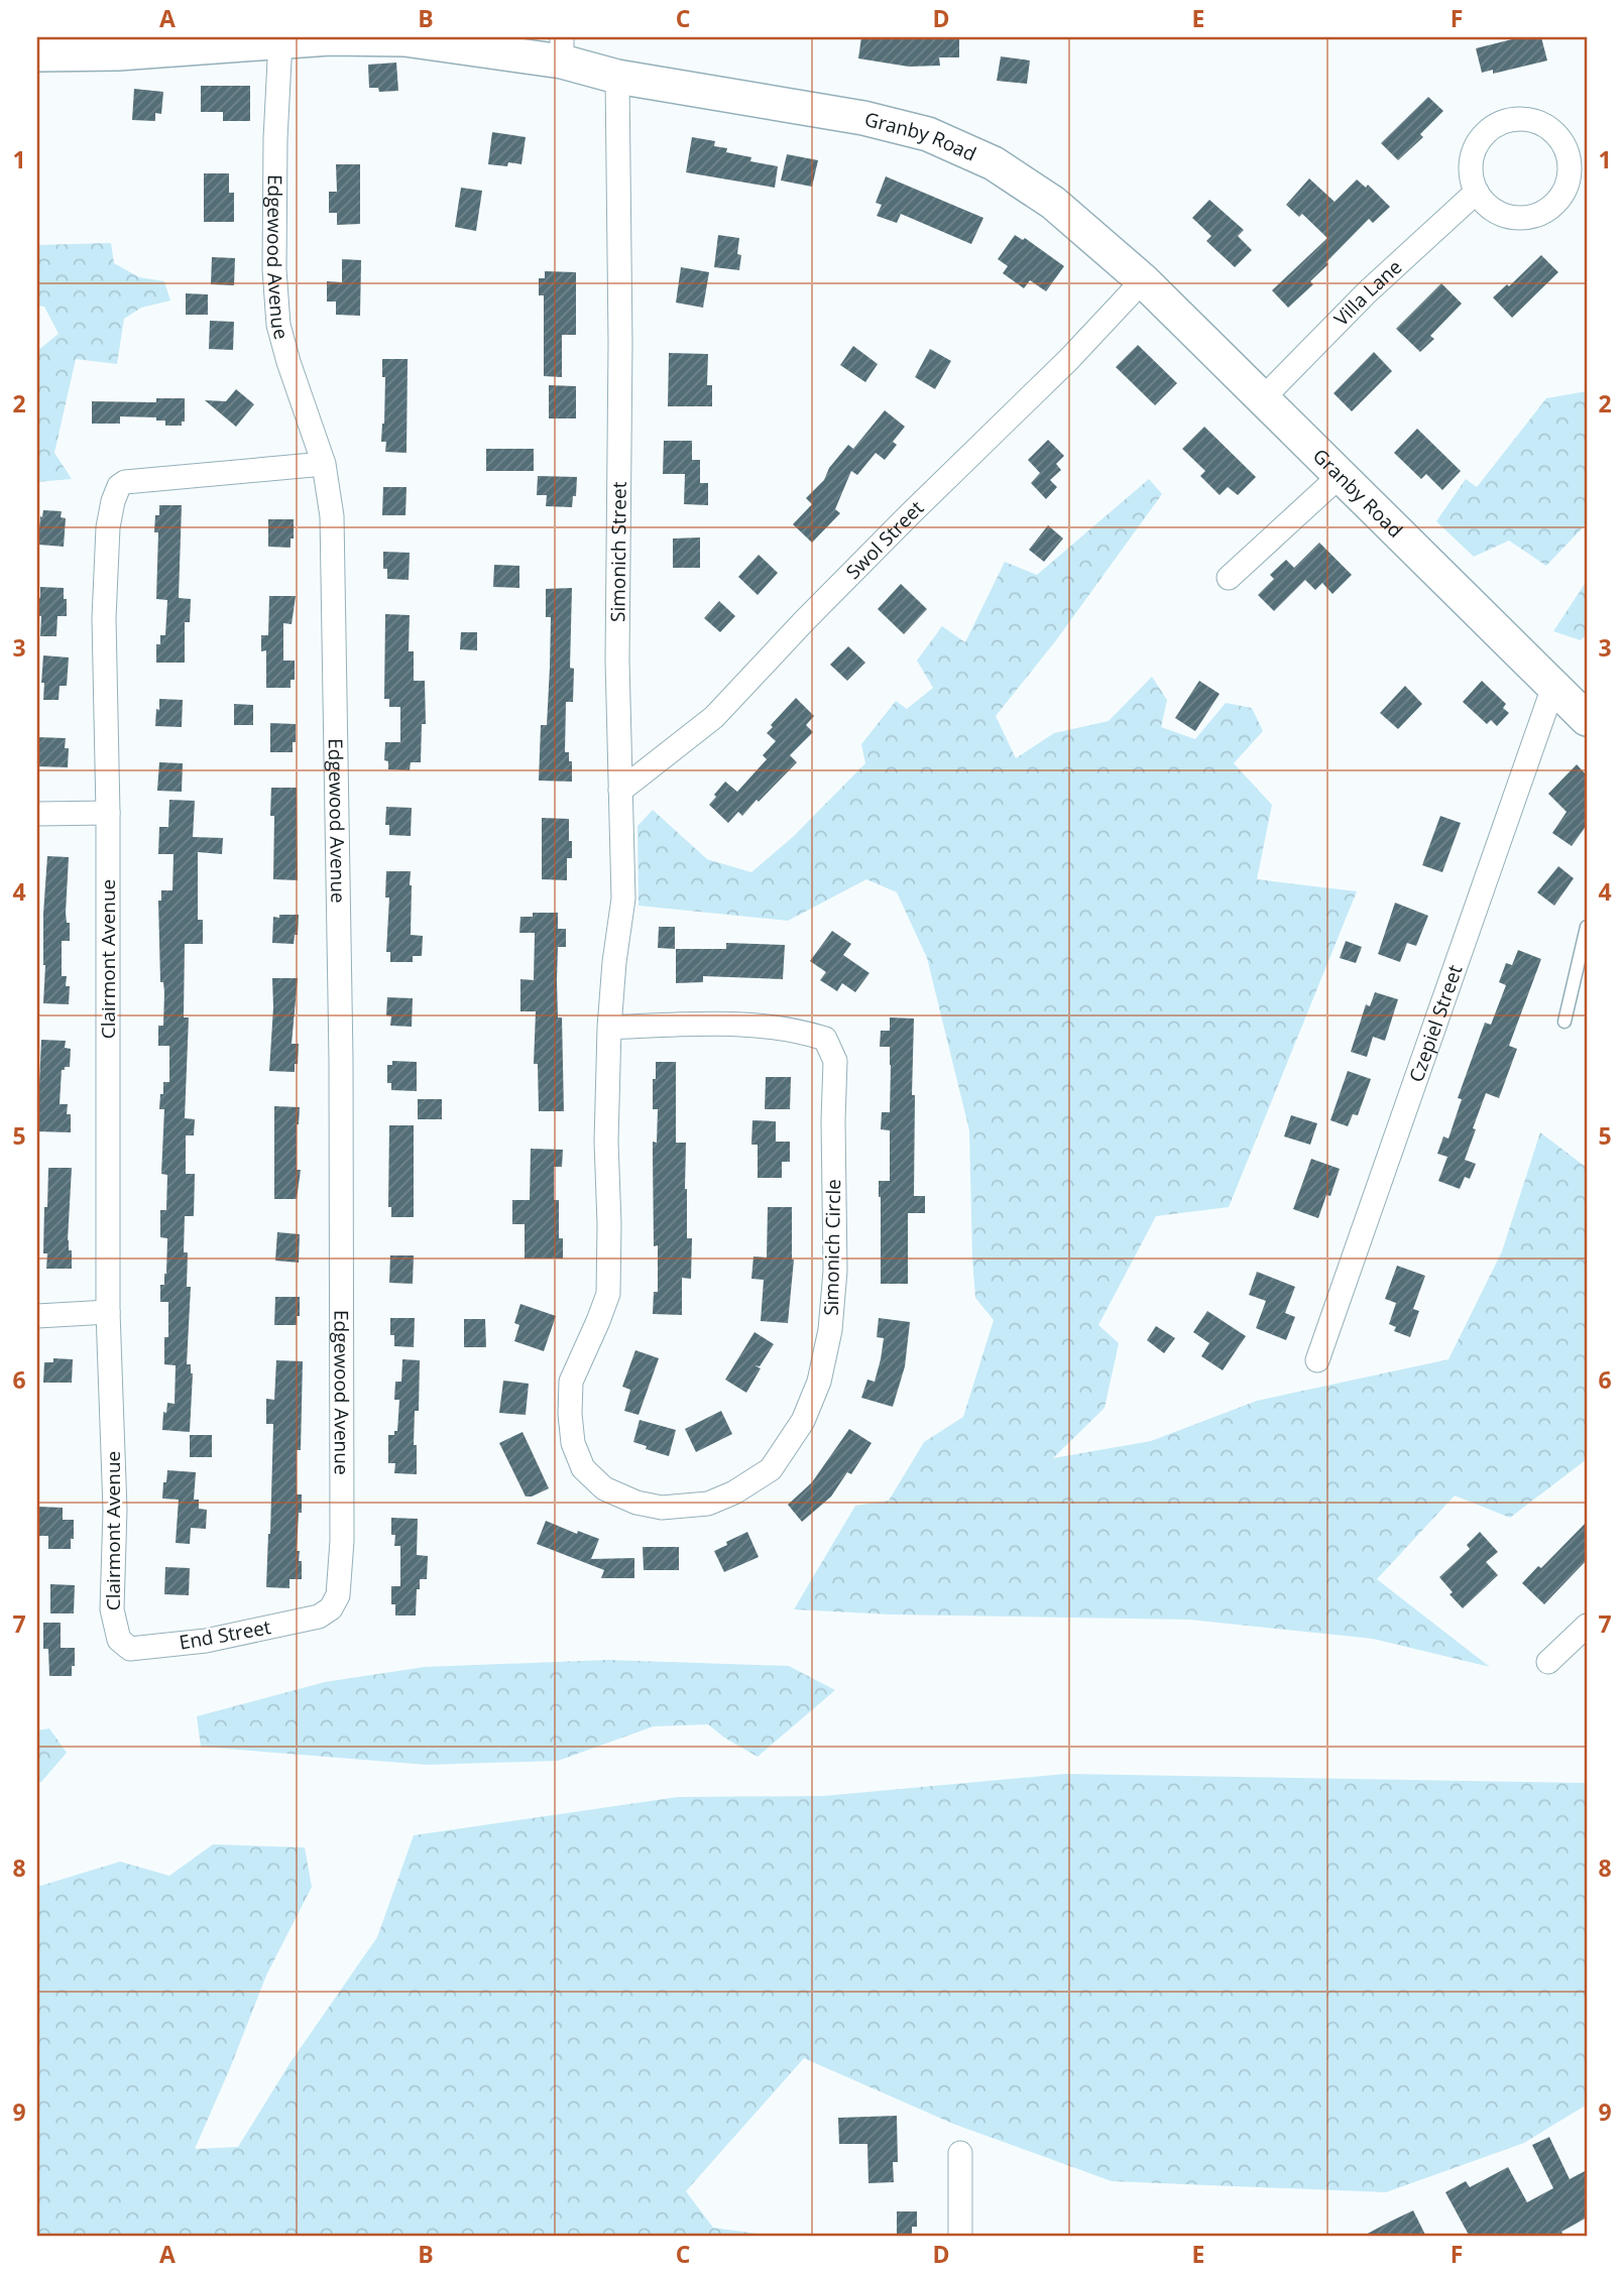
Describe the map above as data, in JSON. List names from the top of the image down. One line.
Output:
{"streets":{"main road":["Granby Road"],"street":["Edgewood Avenue","Villa Lane","Swol Street","Simonich Street","Clairmont Avenue","Czepiel Street","Simonich Circle","End Street"]},"crossings":[["Granby Road","Edgewood Avenue"],["Granby Road","Villa Lane"],["Granby Road","Swol Street"],["Granby Road","Simonich Street"],["Granby Road","Czepiel Street"],["Edgewood Avenue","Clairmont Avenue"],["Edgewood Avenue","End Street"],["Swol Street","Simonich Street"],["Simonich Street","Simonich Circle"],["Clairmont Avenue","End Street"]],"grid":{"columns":["A","B","C","D","E","F"],"rows":["1","2","3","4","5","6","7","8","9"]}}
